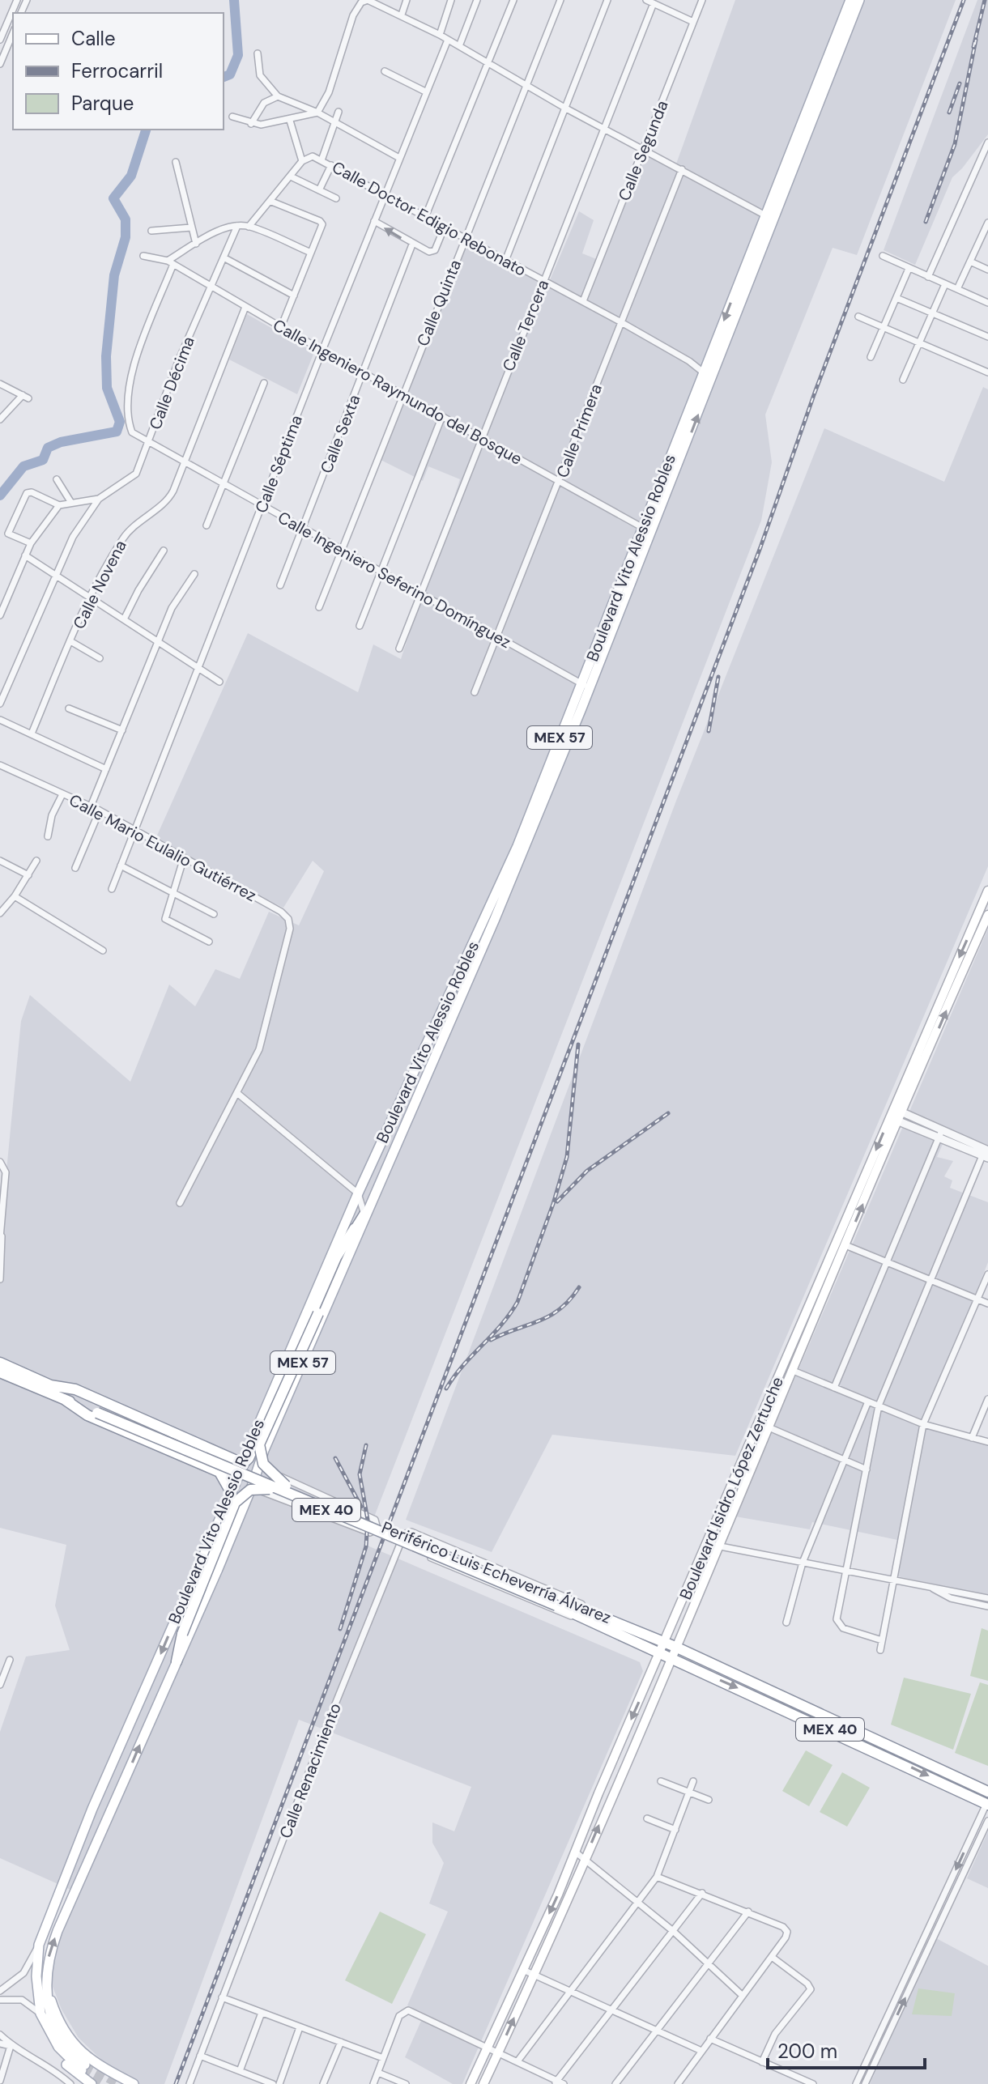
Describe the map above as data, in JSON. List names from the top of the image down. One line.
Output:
{"streets":{"highway":["MEX 40","Periférico Luis Echeverría Álvarez"],"main road":["Boulevard Vito Alessio Robles","MEX 57","Boulevard Isidro López Zertuche"],"street":["Calle Segunda","Calle Doctor Edigio Rebonato","Calle Quinta","Calle Tercera","Calle Décima","Calle Ingeniero Raymundo del Bosque","Calle Primera","Calle Sexta","Calle Séptima","Calle Ingeniero Seferino Domínguez","Calle Novena","Calle Mario Eulalio Gutiérrez","Calle Renacimiento"]},"crossings":[["Calle Segunda","Calle Doctor Edigio Rebonato"],["Calle Doctor Edigio Rebonato","Calle Quinta"],["Calle Doctor Edigio Rebonato","Calle Tercera"],["Calle Doctor Edigio Rebonato","Calle Primera"],["Calle Doctor Edigio Rebonato","Calle Séptima"],["Calle Doctor Edigio Rebonato","Boulevard Vito Alessio Robles"],["Calle Quinta","Calle Ingeniero Raymundo del Bosque"],["Calle Quinta","Calle Ingeniero Seferino Domínguez"],["Calle Tercera","Calle Ingeniero Raymundo del Bosque"],["Calle Tercera","Calle Ingeniero Seferino Domínguez"],["Calle Décima","Calle Ingeniero Raymundo del Bosque"],["Calle Décima","Calle Ingeniero Seferino Domínguez"],["Calle Ingeniero Raymundo del Bosque","Calle Primera"],["Calle Ingeniero Raymundo del Bosque","Calle Sexta"],["Calle Ingeniero Raymundo del Bosque","Calle Séptima"],["Calle Ingeniero Raymundo del Bosque","Boulevard Vito Alessio Robles"],["Calle Ingeniero Raymundo del Bosque","Calle Ingeniero Seferino Domínguez"],["Calle Ingeniero Raymundo del Bosque","Calle Novena"],["Calle Primera","Calle Ingeniero Seferino Domínguez"],["Calle Sexta","Calle Ingeniero Seferino Domínguez"],["Calle Séptima","Calle Ingeniero Seferino Domínguez"],["Calle Séptima","Calle Mario Eulalio Gutiérrez"],["Boulevard Vito Alessio Robles","Calle Ingeniero Seferino Domínguez"],["Boulevard Vito Alessio Robles","Periférico Luis Echeverría Álvarez"],["Calle Ingeniero Seferino Domínguez","Calle Novena"],["Boulevard Isidro López Zertuche","Periférico Luis Echeverría Álvarez"],["Periférico Luis Echeverría Álvarez","Calle Renacimiento"]],"legend":["Calle","Ferrocarril","Parque"],"scale_bar":"200 m"}
